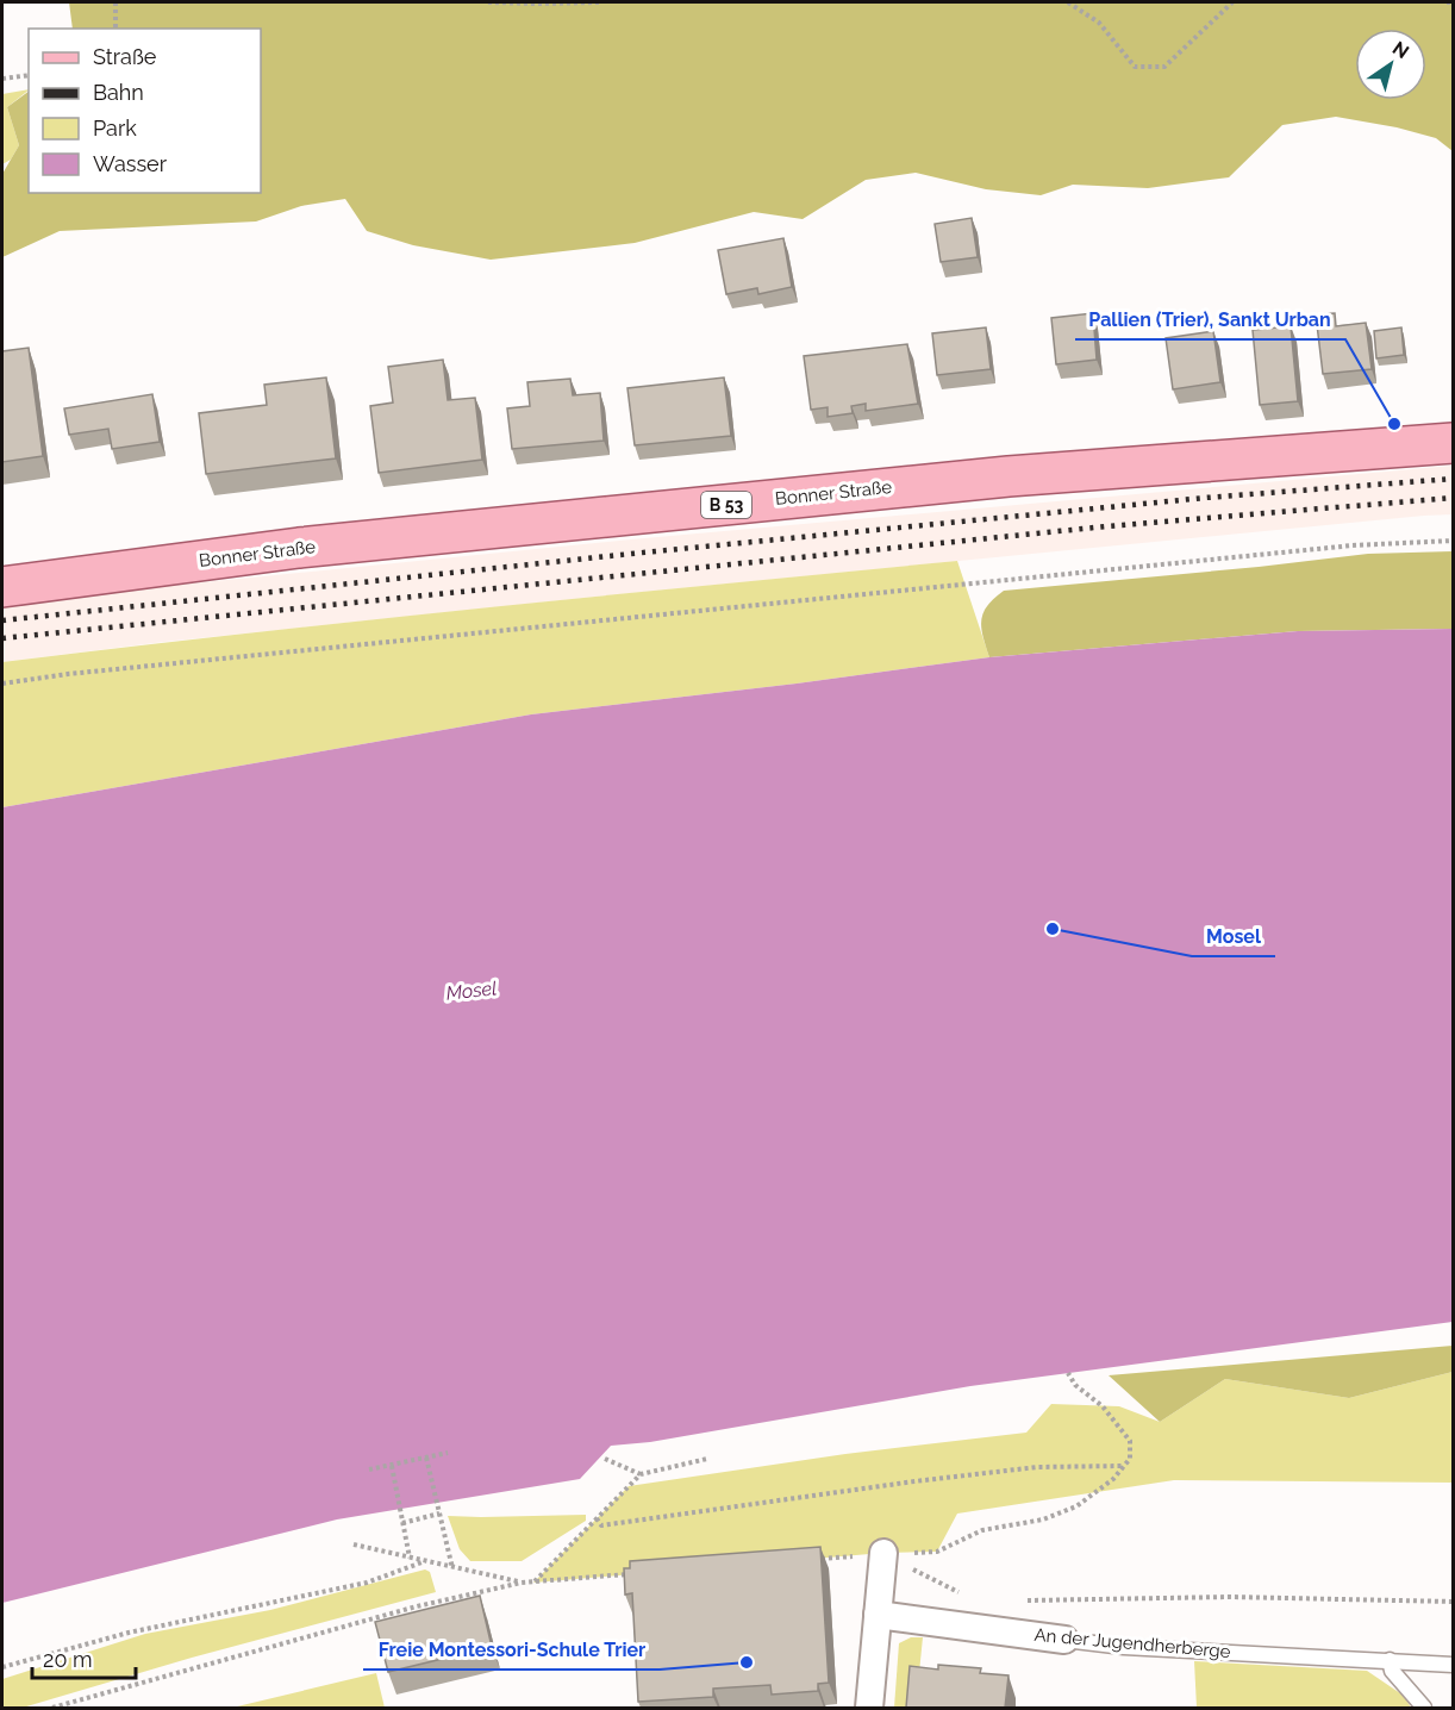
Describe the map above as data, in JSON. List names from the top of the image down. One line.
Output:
{"streets":{"main road":["Bonner Straße","B 53"],"street":["An der Jugendherberge"]},"water":["Mosel"],"places":["Pallien (Trier), Sankt Urban","Mosel","Freie Montessori-Schule Trier"],"legend":["Straße","Bahn","Park","Wasser"],"scale_bar":"20 m","north":"top right"}
